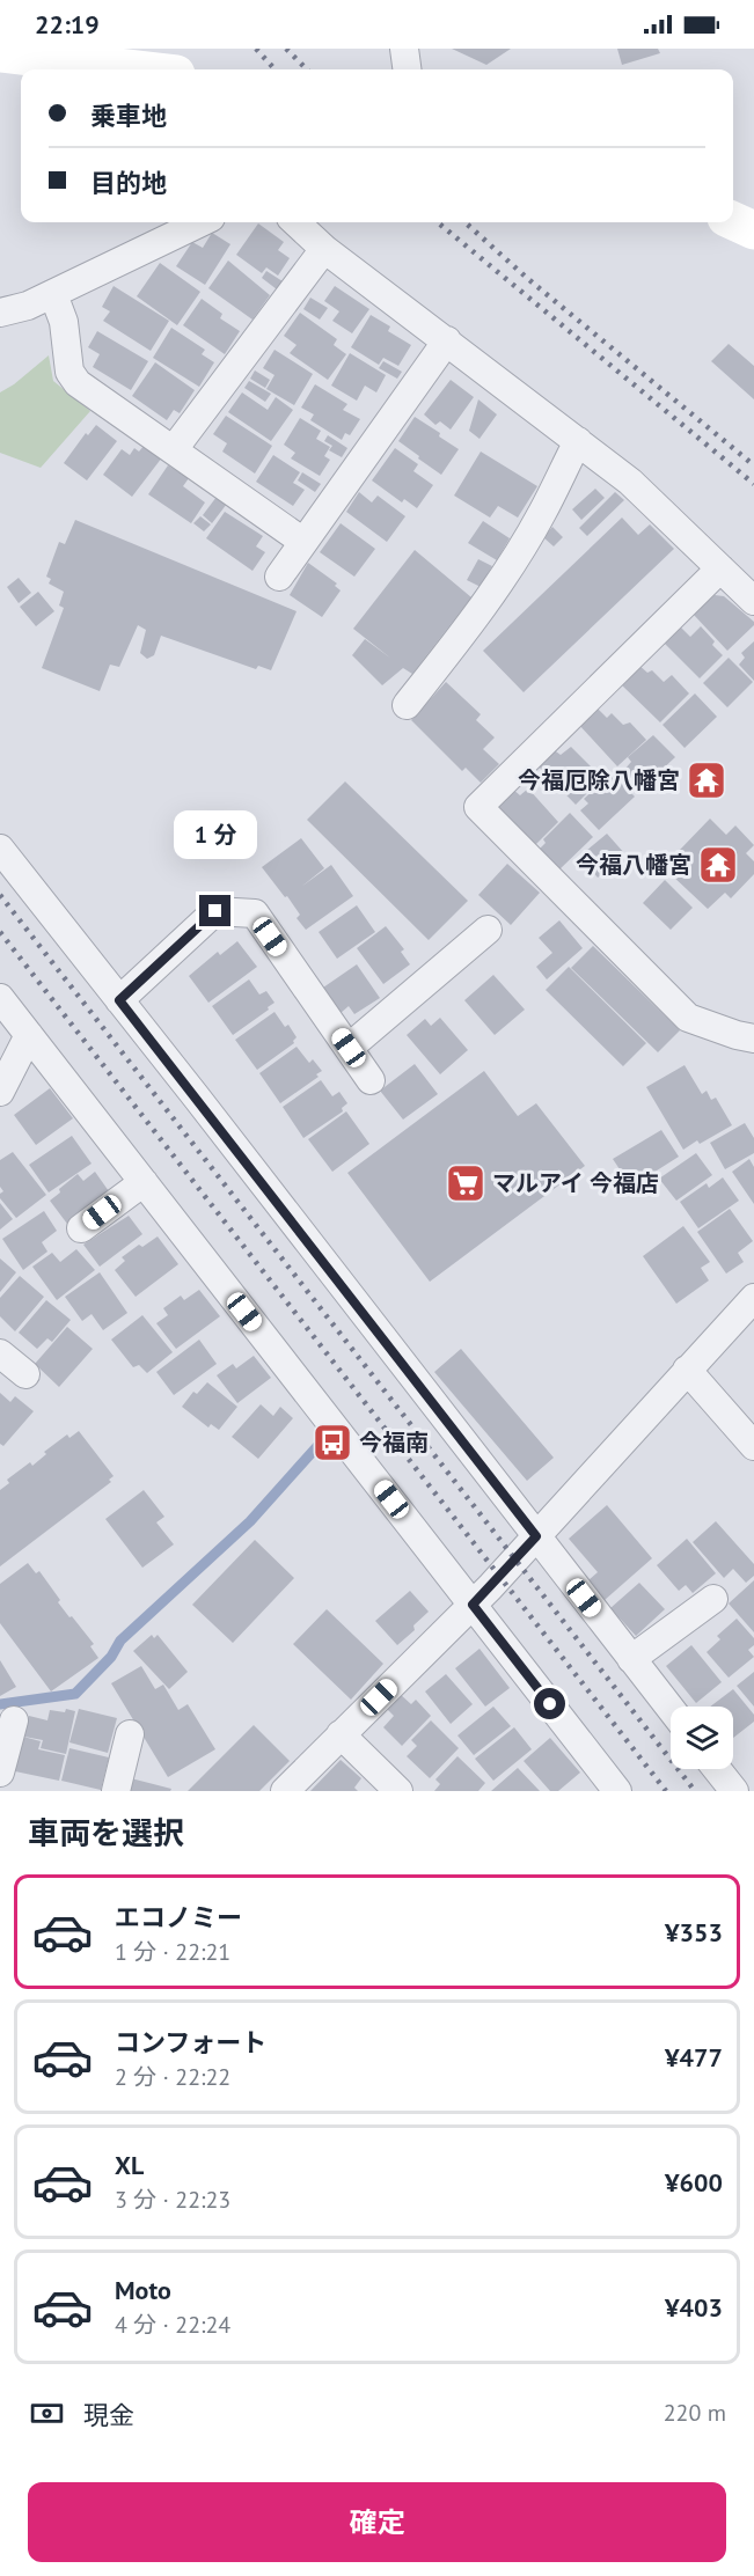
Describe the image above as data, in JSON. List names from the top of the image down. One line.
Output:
{"places":{"temple":["今福厄除八幡宮","今福八幡宮"],"supermarket":["マルアイ 今福店"],"bus stop":["今福南"]},"page":{"status":"22:19","banner":["乗車地","目的地"],"bubble":"1 分","heading":"車両を選択","list":[{"name":"エコノミー","note":"1 分 · 22:21","value":"¥353"},{"name":"コンフォート","note":"2 分 · 22:22","value":"¥477"},{"name":"XL","note":"3 分 · 22:23","value":"¥600"},{"name":"Moto","note":"4 分 · 22:24","value":"¥403"}],"pay":["現金","220 m"],"buttons":"確定"}}
